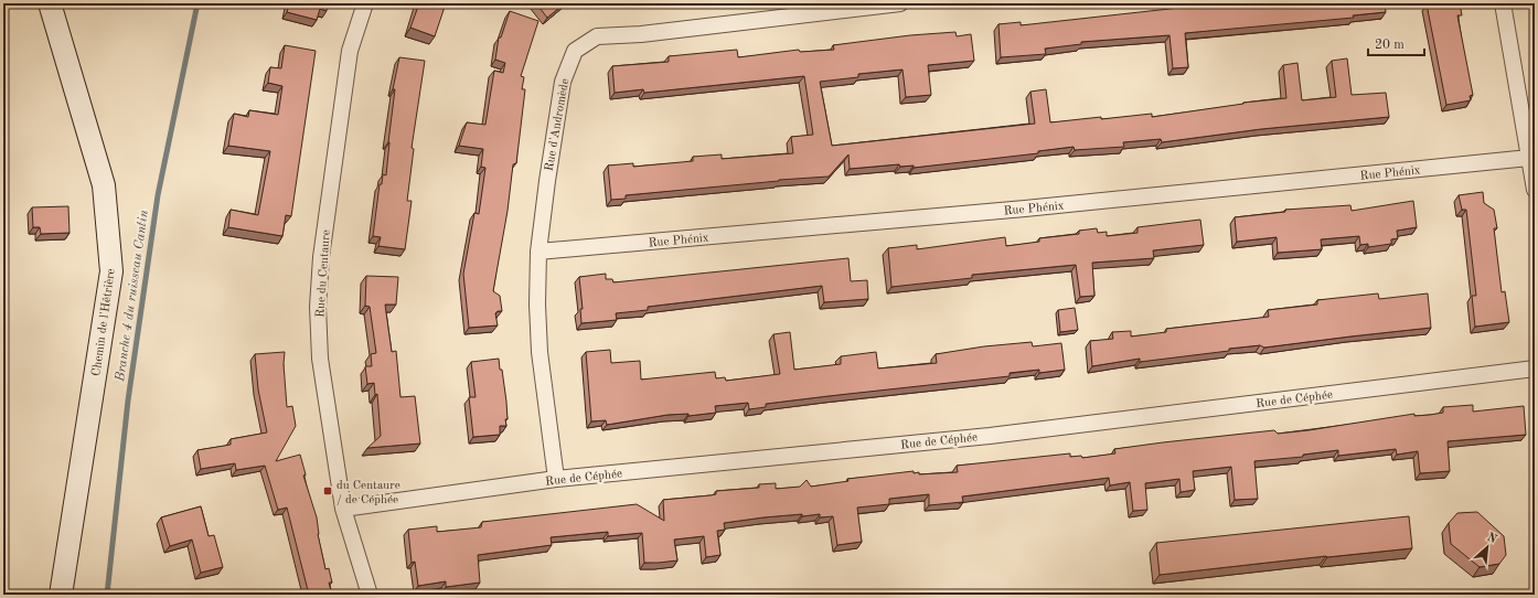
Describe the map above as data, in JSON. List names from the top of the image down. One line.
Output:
{"streets":{"street":["Rue d'Andromède","Rue Phénix","Rue du Centaure","Chemin de l'Hêtrière","Rue de Céphée"]},"crossings":[["Rue d'Andromède","Rue Phénix"],["Rue d'Andromède","Rue de Céphée"],["Rue du Centaure","Rue de Céphée"]],"water":["Branche 4 du ruisseau Cantin"],"places":{"transit":["du Centaure / de Céphée"]},"scale_bar":"20 m","north":"top right"}
